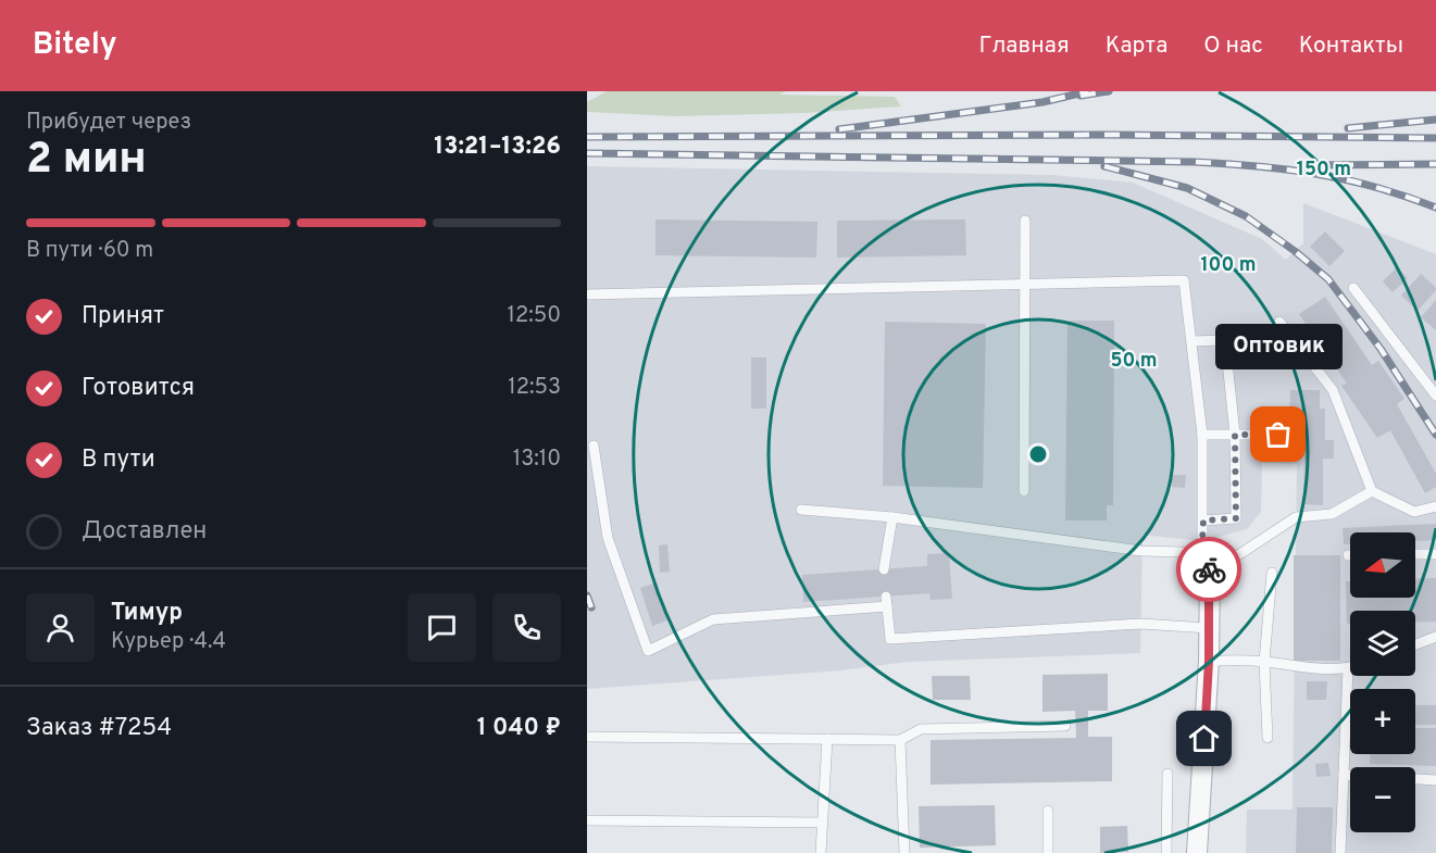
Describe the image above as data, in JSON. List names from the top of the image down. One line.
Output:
{"places":["Оптовик"],"north":"left","page":{"header":"Bitely","nav":["Главная","Карта","О нас","Контакты"],"heading":["2 мин","Прибудет через","13:21–13:26"],"panel":["Тимур","Курьер · 4.4","Заказ #7254","1 040 ₽"],"bar":"В пути · 60 m","list":[["Принят","12:50"],["Готовится","12:53"],["В пути","13:10"],"Доставлен"],"bubble":"Оптовик","map_buttons":["+","−"]},"rings":["150 m","100 m","50 m"]}
